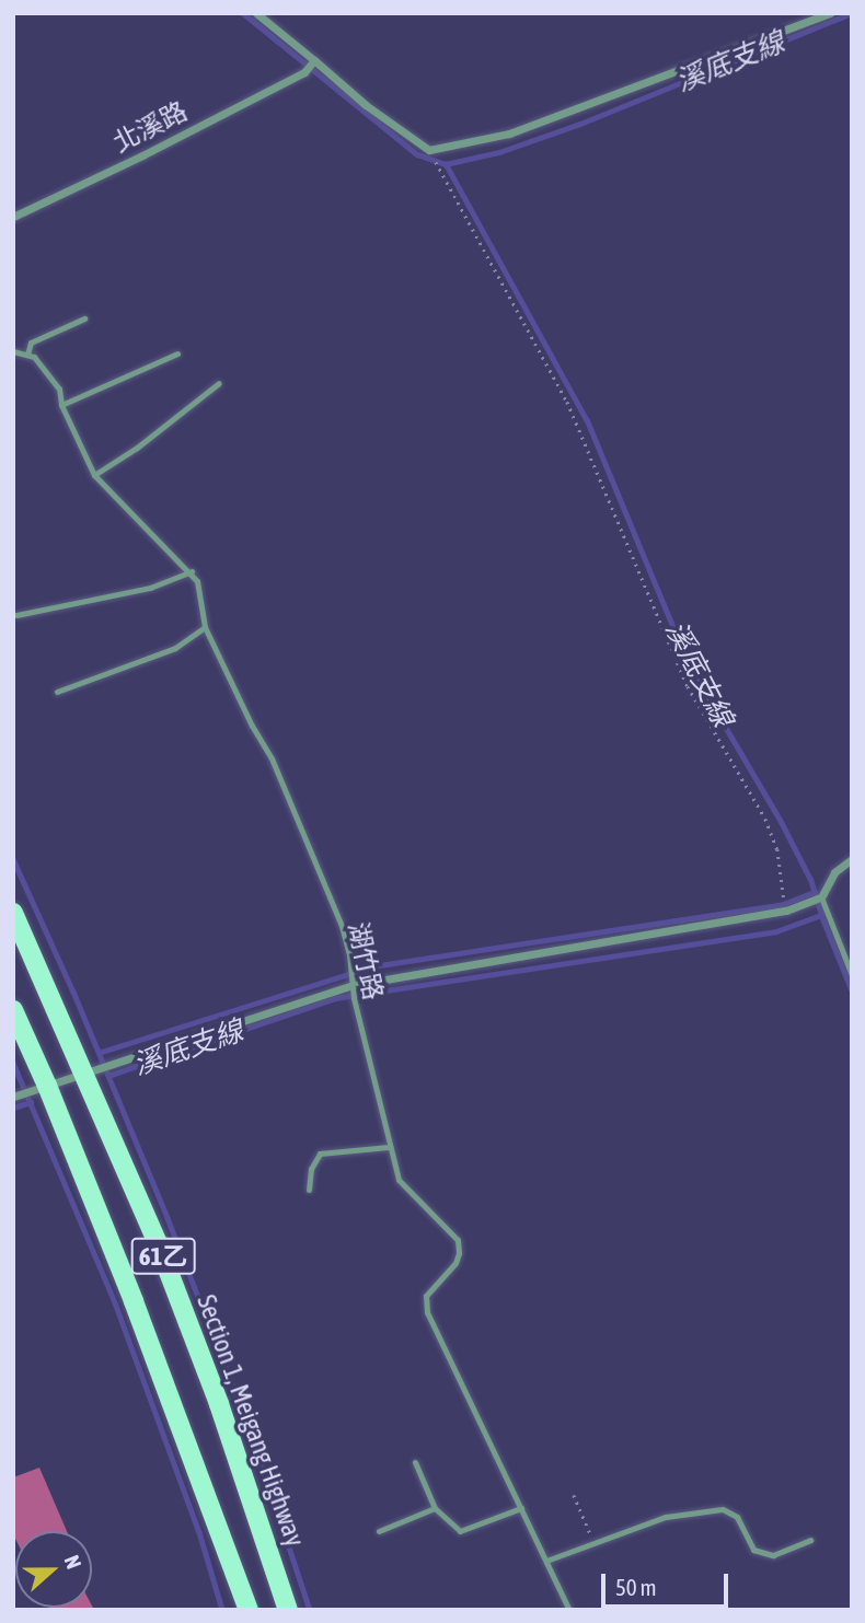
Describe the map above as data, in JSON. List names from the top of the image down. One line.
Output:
{"streets":{"main road":["61乙","Section 1, Meigang Highway"],"street":["北溪路"],"lane":["湖竹路"]},"water":["溪底支線"],"scale_bar":"50 m","north":"right"}
